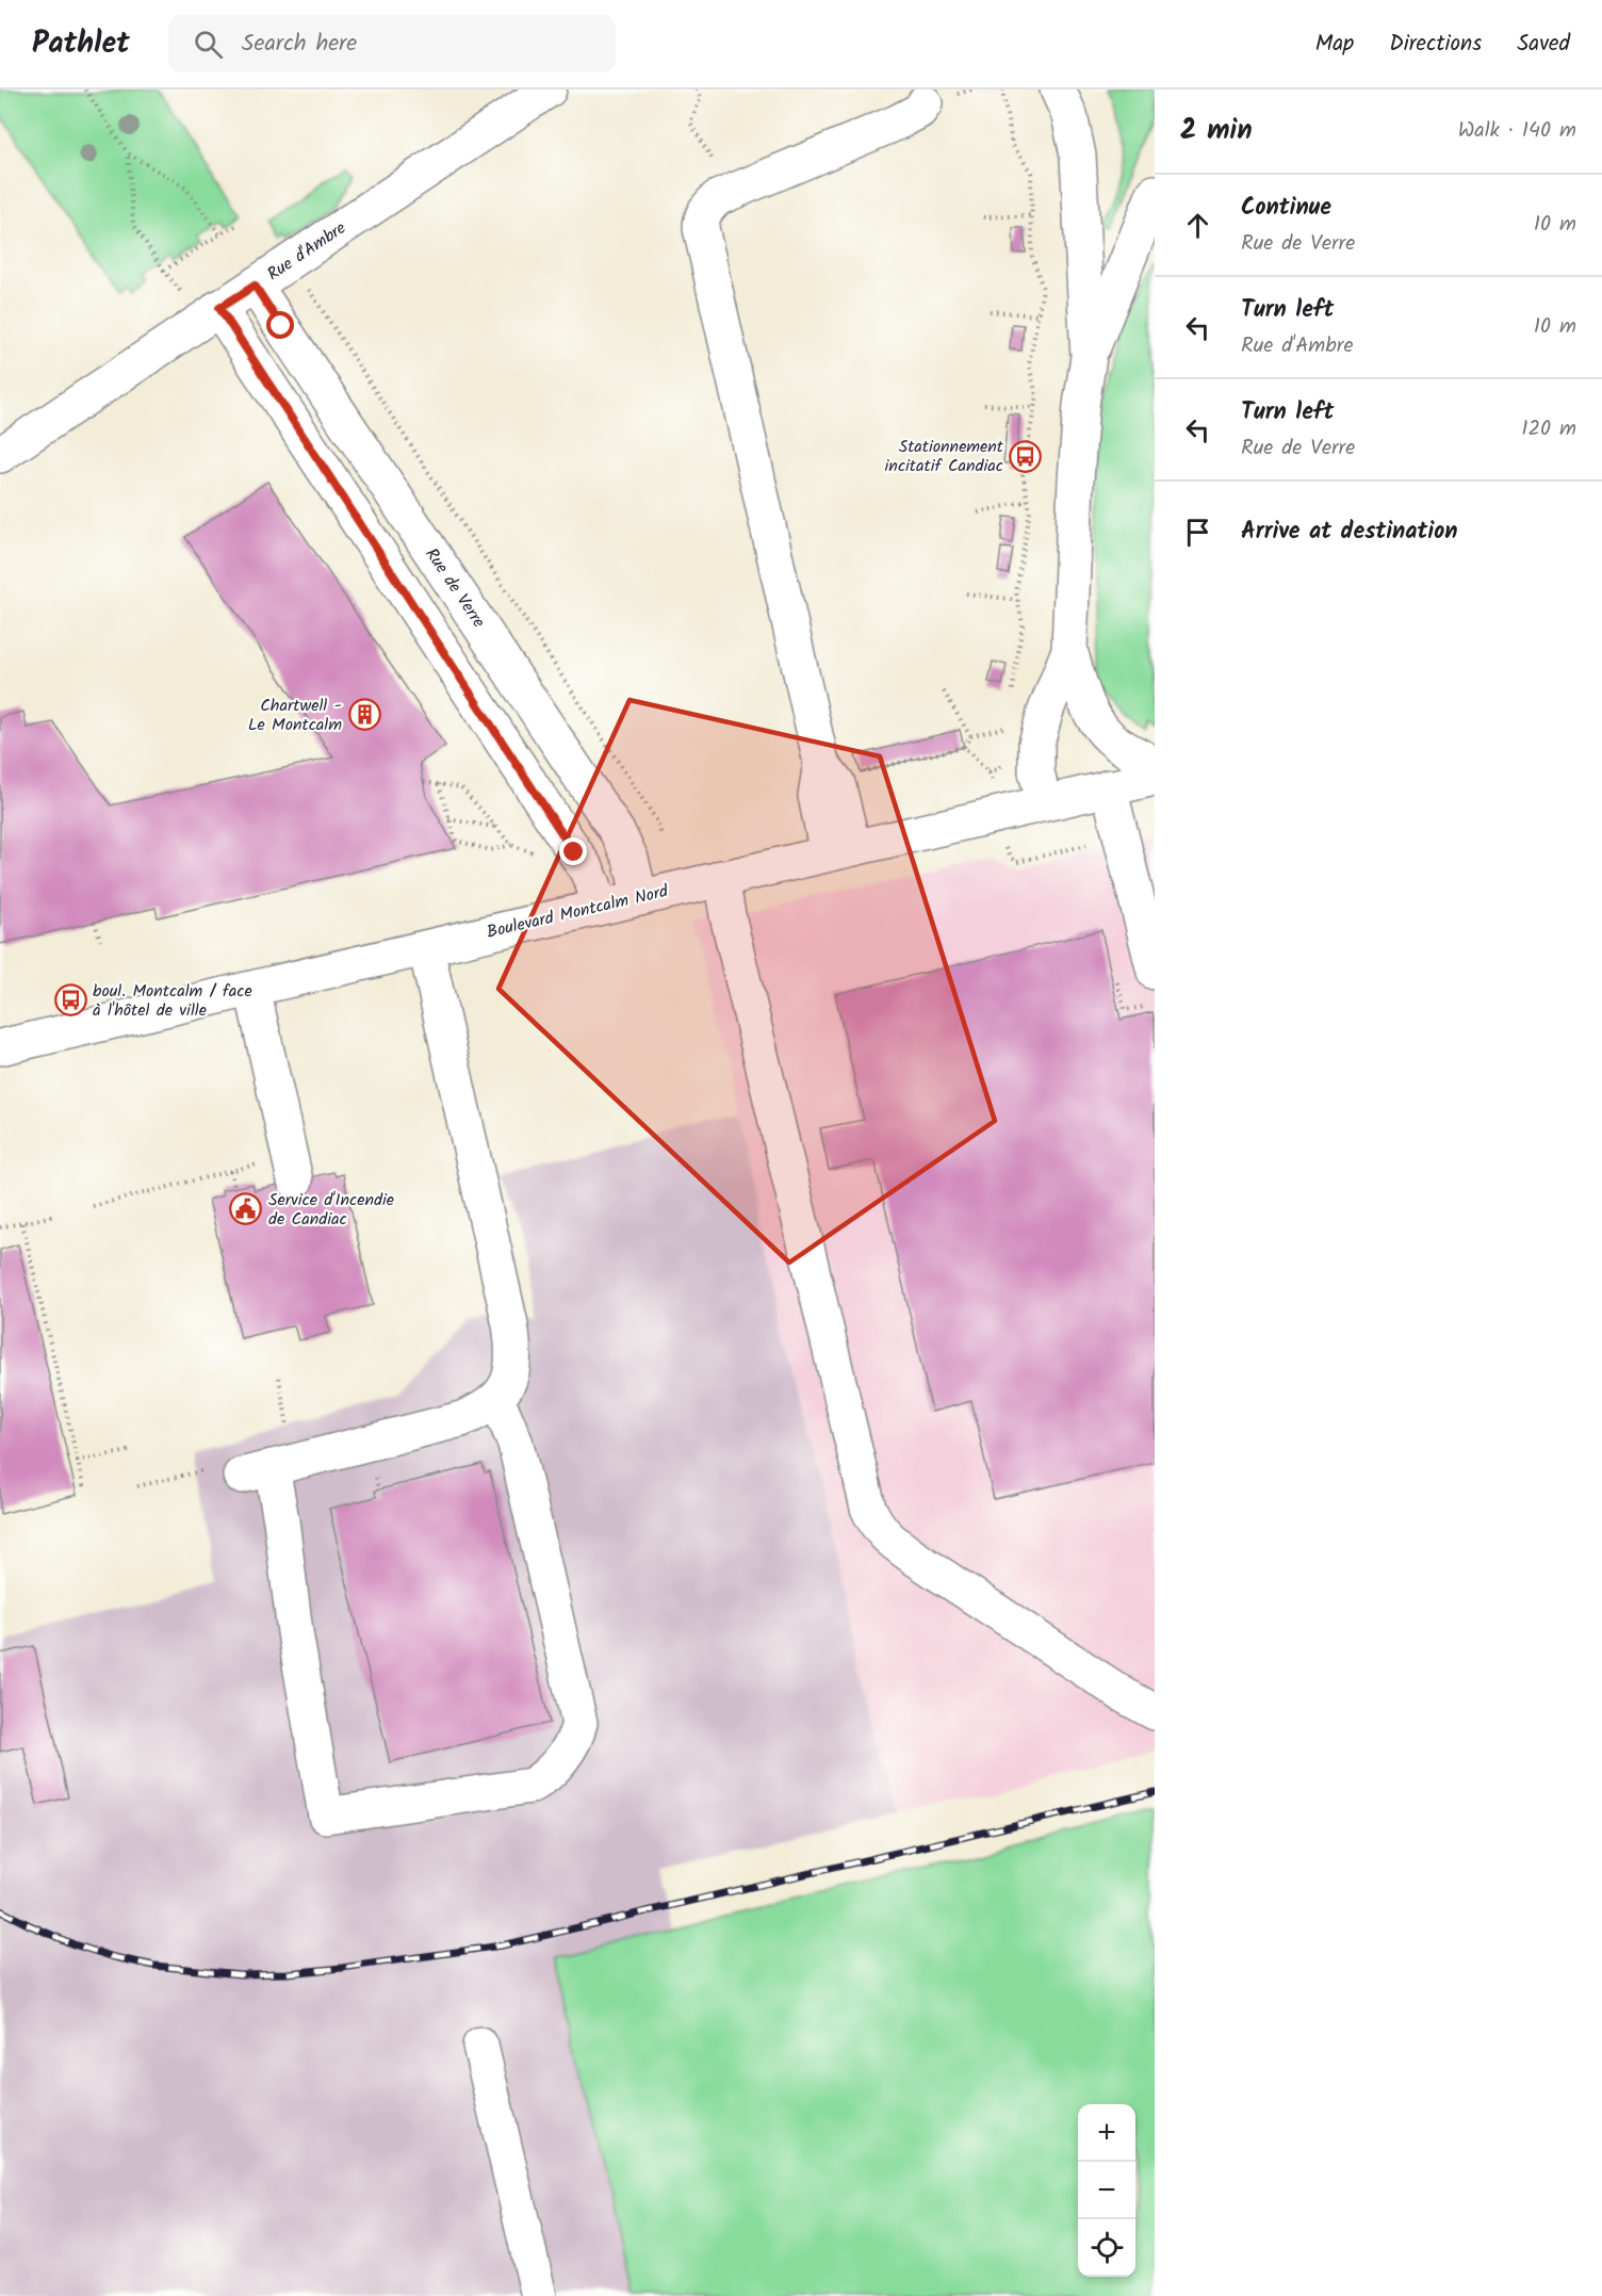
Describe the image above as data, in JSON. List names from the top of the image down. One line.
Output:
{"streets":{"street":["Rue d'Ambre","Rue de Verre","Boulevard Montcalm Nord"]},"crossings":[["Rue d'Ambre","Rue de Verre"],["Rue de Verre","Boulevard Montcalm Nord"]],"places":{"bus stop":["Stationnement incitatif Candiac","boul. Montcalm / face à l'hôtel de ville"],"building":["Chartwell - Le Montcalm"],"public building":["Service d'Incendie de Candiac"]},"page":{"header":"Pathlet","search":"Search here","nav":["Map","Directions","Saved"],"heading":["2 min","Walk · 140 m"],"list":[["Continue","Rue de Verre","10 m"],["Turn left","Rue d'Ambre","10 m"],["Turn left","Rue de Verre","120 m"],"Arrive at destination"],"map_buttons":["+","−"]}}
